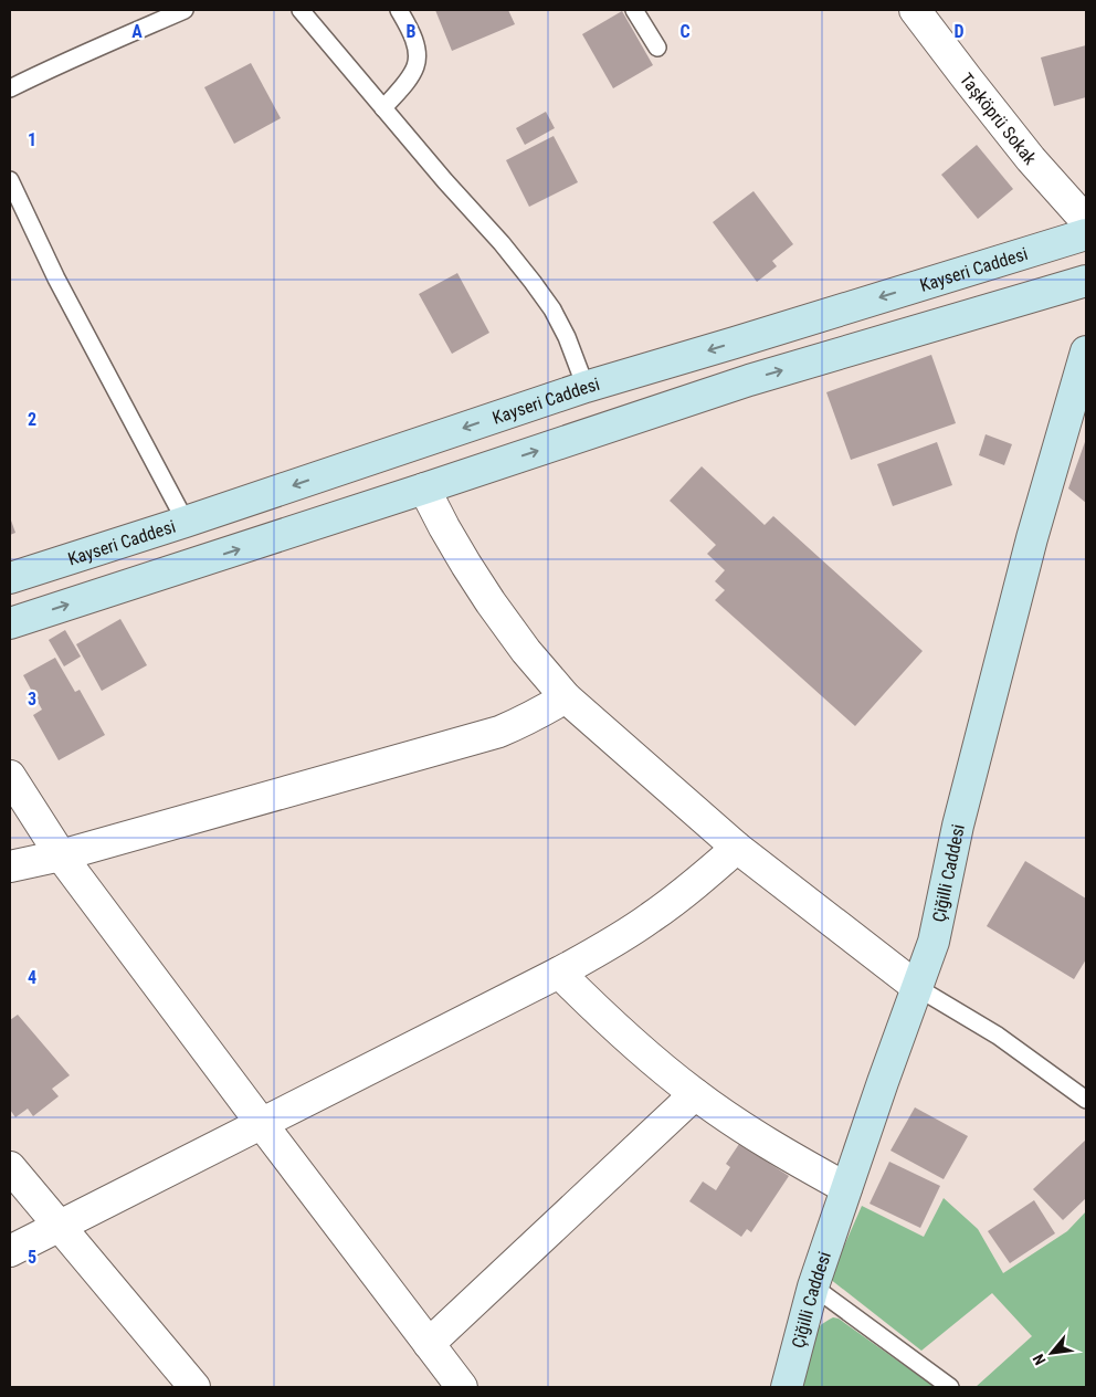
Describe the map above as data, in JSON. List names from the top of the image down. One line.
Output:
{"streets":{"main road":["Kayseri Caddesi","Çiğilli Caddesi"],"street":["Taşköprü Sokak"]},"north":"bottom left","grid":{"columns":["A","B","C","D"],"rows":["1","2","3","4","5"]}}
